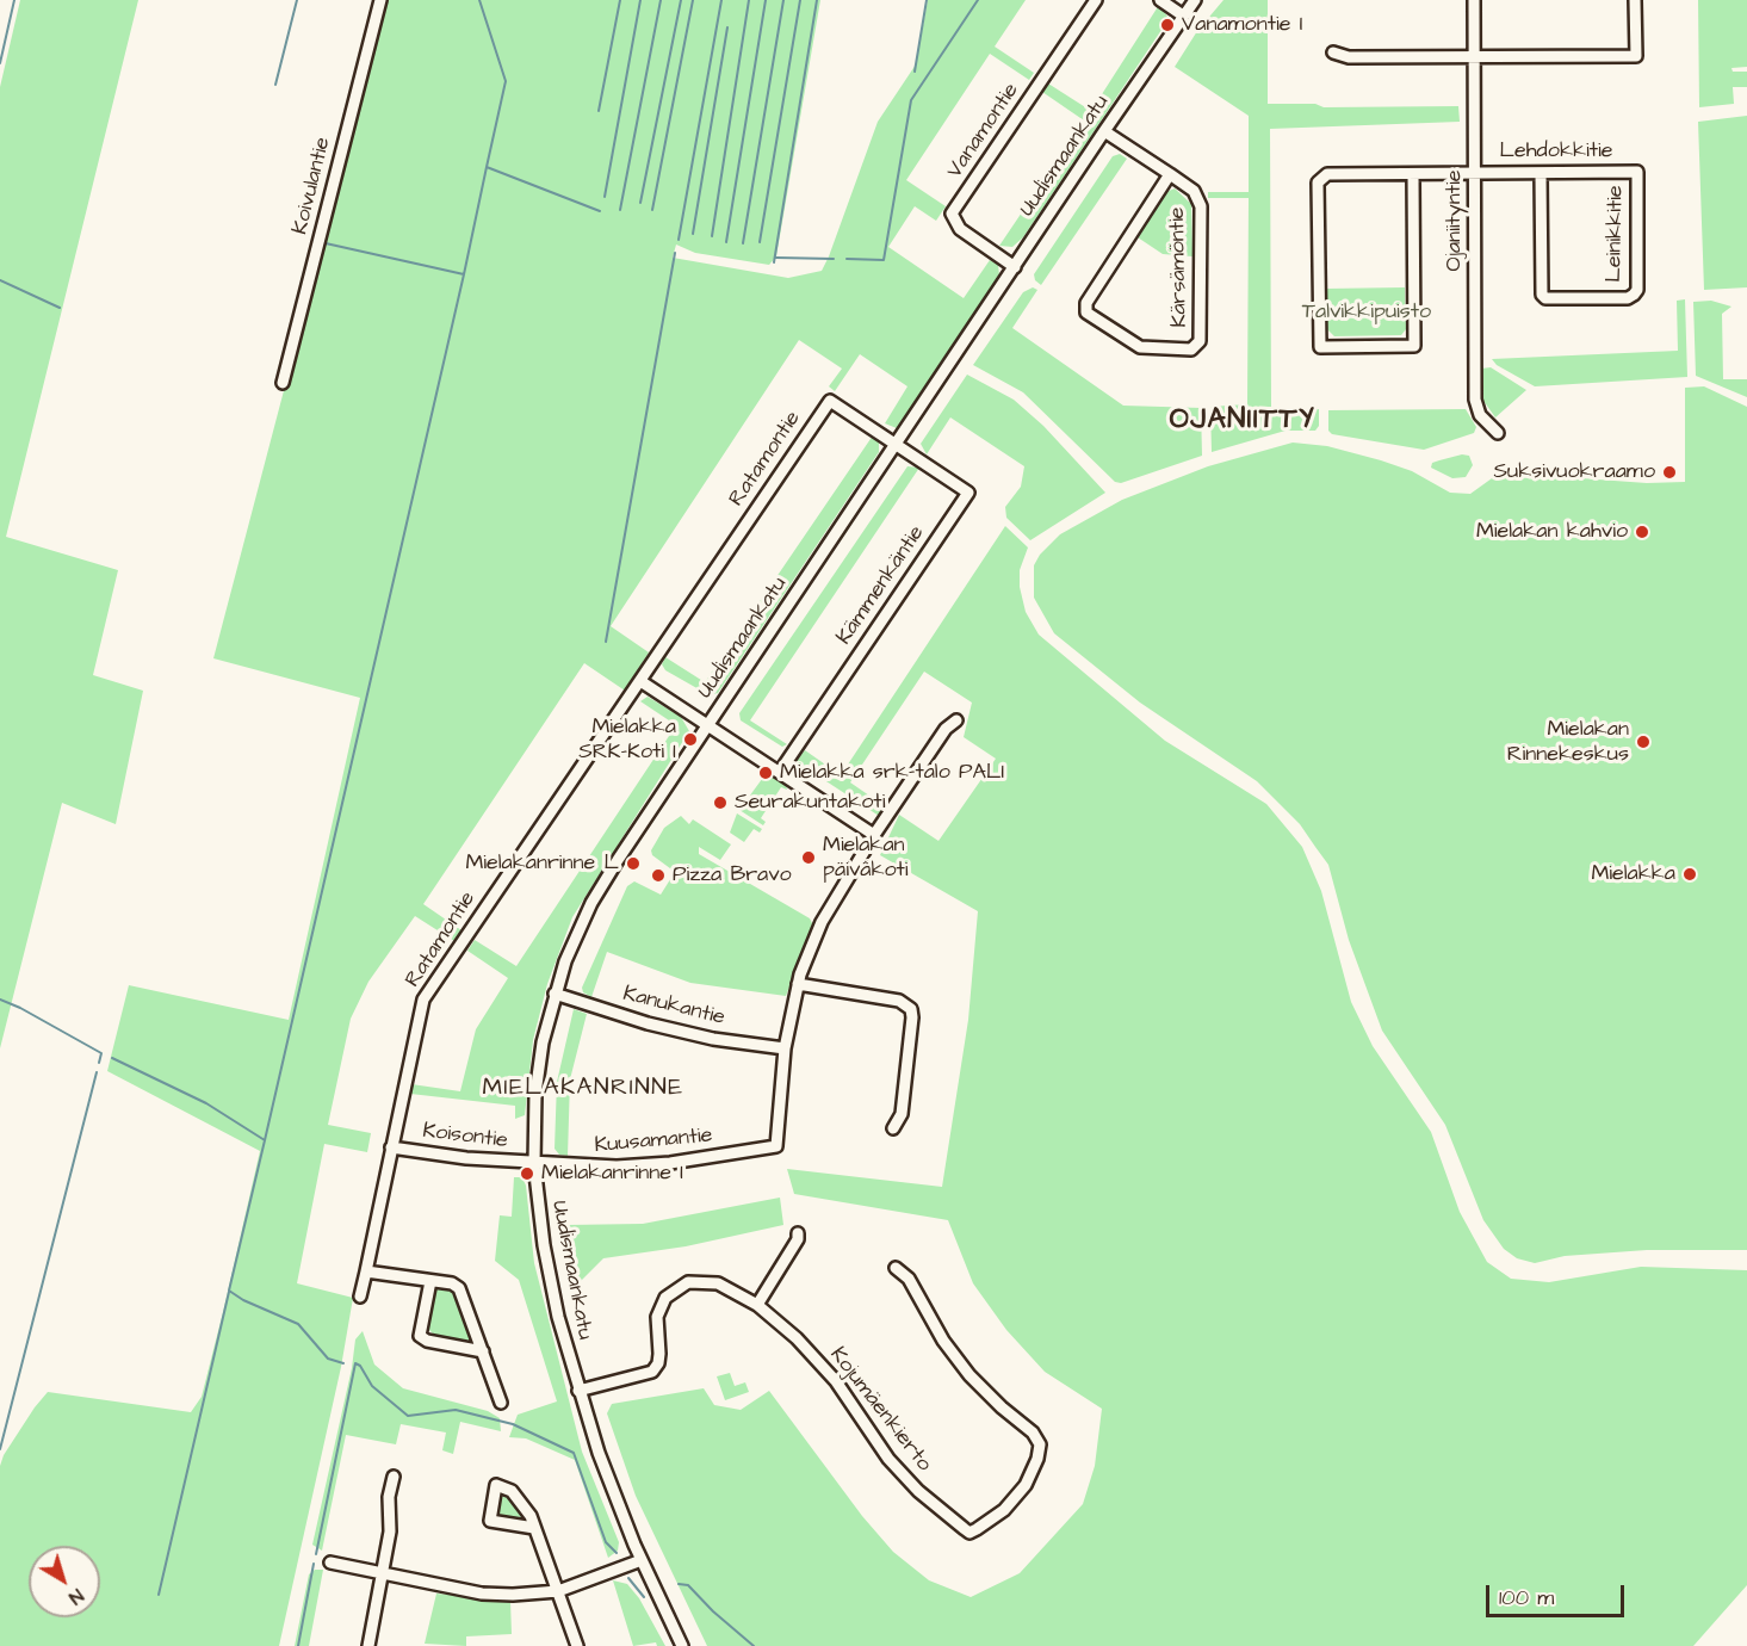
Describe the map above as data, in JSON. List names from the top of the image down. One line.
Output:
{"streets":{"street":["Vanamontie","Lehdokkitie","Uudismaankatu","Koivulantie","Ojaniityntie","Leinikkitie","Kärsämöntie","Ratamontie","Kämmenkäntie","Kanukantie","Koisontie","Kuusamantie","Kojumäenkierto"]},"crossings":[["Vanamontie","Uudismaankatu"],["Lehdokkitie","Ojaniityntie"],["Lehdokkitie","Leinikkitie"],["Uudismaankatu","Kärsämöntie"],["Uudismaankatu","Ratamontie"],["Uudismaankatu","Kämmenkäntie"],["Uudismaankatu","Kanukantie"],["Uudismaankatu","Koisontie"],["Uudismaankatu","Kuusamantie"],["Uudismaankatu","Kojumäenkierto"],["Ratamontie","Kämmenkäntie"],["Ratamontie","Koisontie"],["Kanukantie","Kuusamantie"],["Koisontie","Kuusamantie"]],"districts":["OJANIITTY","MIELAKANRINNE"],"parks":["Talvikkipuisto"],"places":["Vanamontie I","Suksivuokraamo","Mielakan kahvio","Mielakka SRK-Koti I","Mielakan Rinnekeskus","Mielakka srk-talo PALI","Seurakuntakoti","Mielakan päiväkoti","Mielakanrinne L","Mielakka","Pizza Bravo","Mielakanrinne I"],"scale_bar":"100 m","north":"bottom right"}
